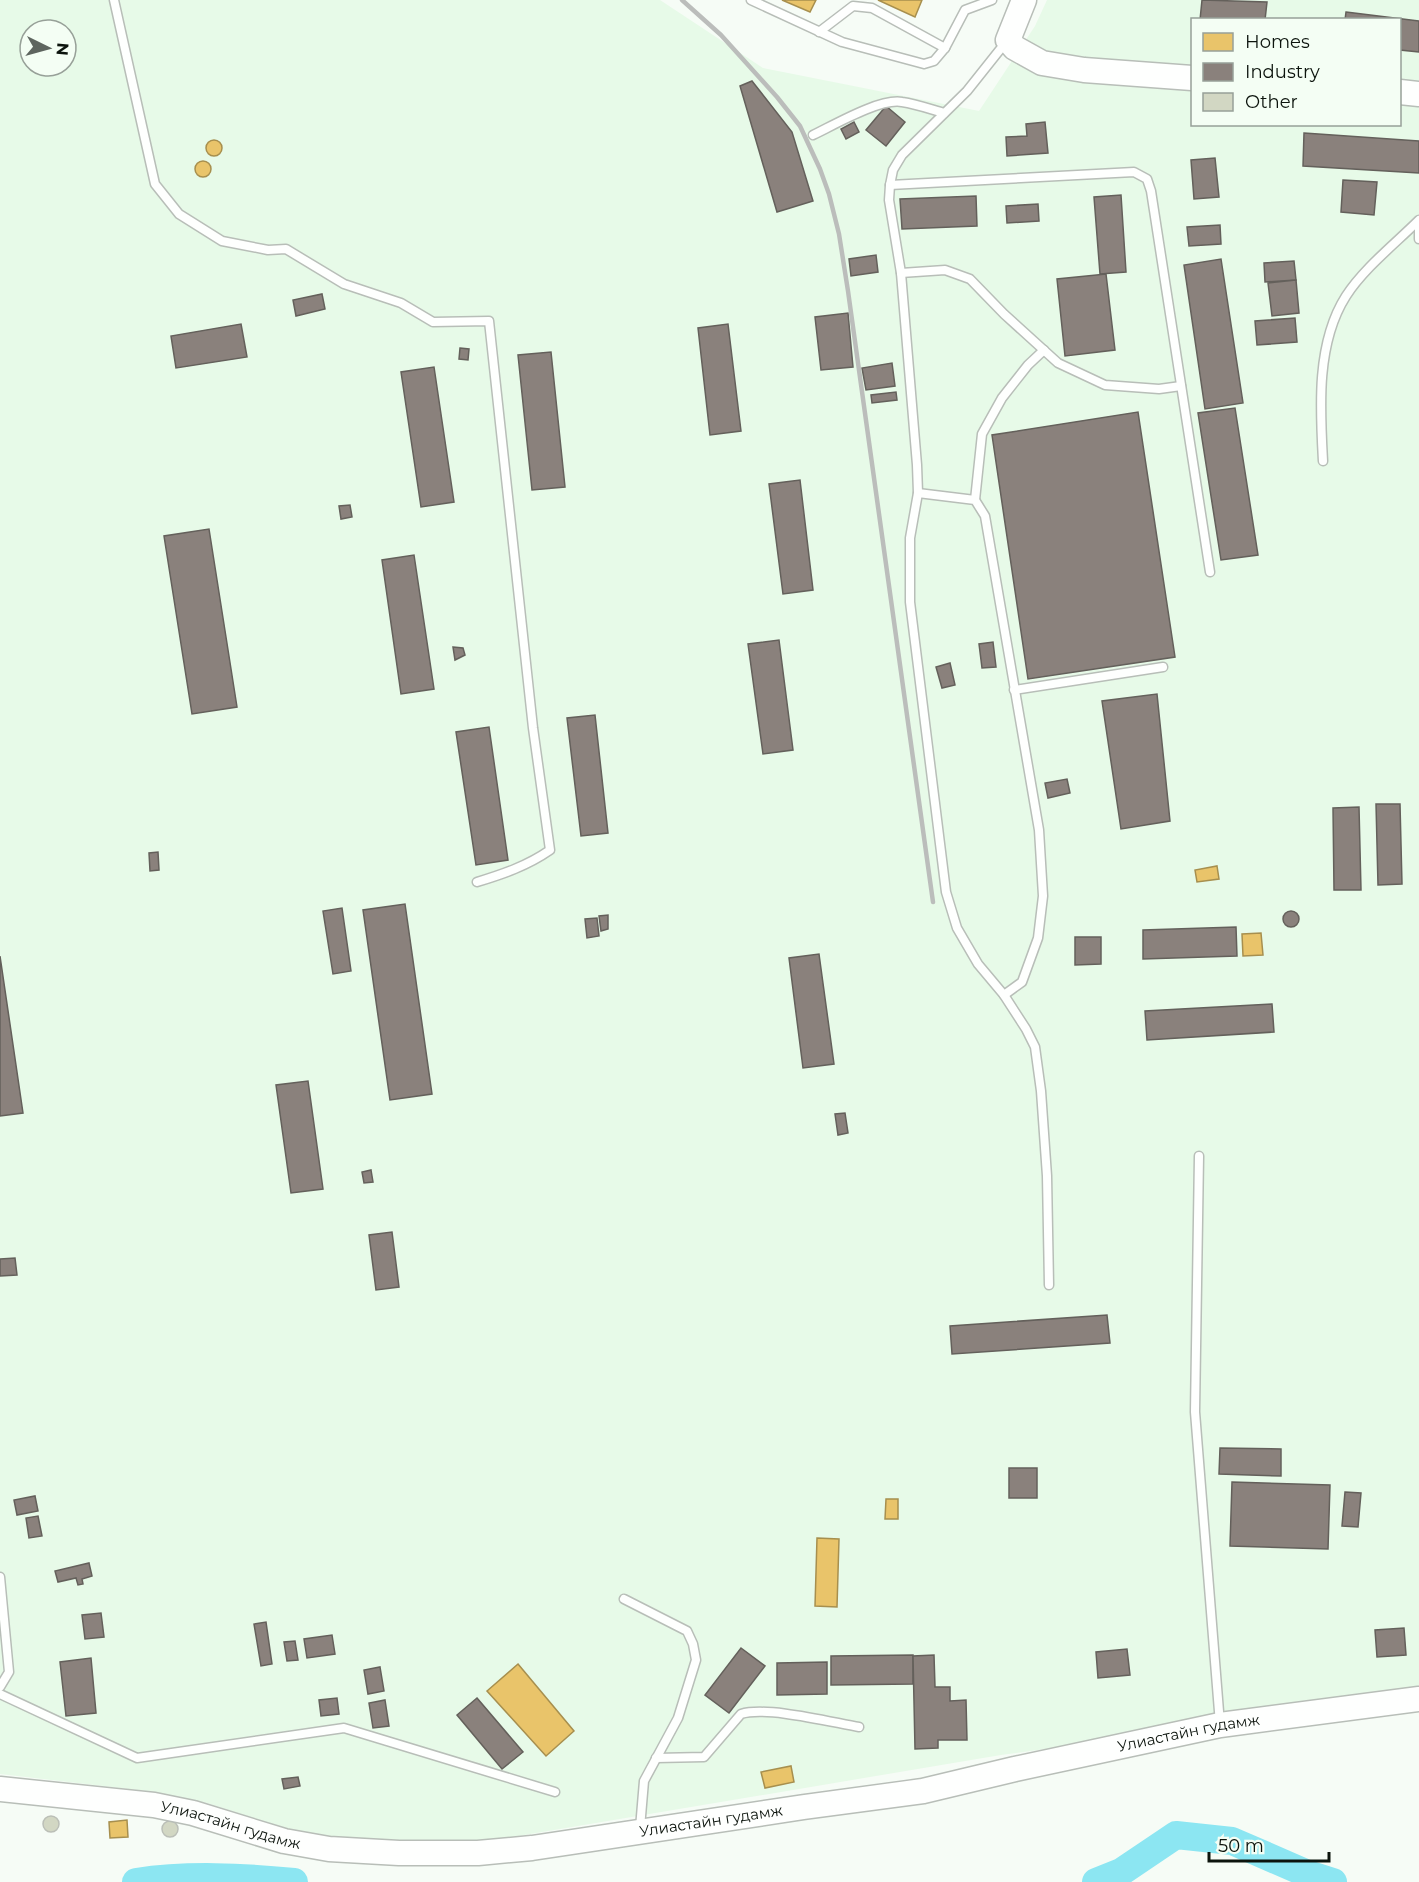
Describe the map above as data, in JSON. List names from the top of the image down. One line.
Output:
{"streets":{"main road":["Улиастайн гудамж"]},"legend":["Homes","Industry","Other"],"scale_bar":"50 m","north":"right"}
